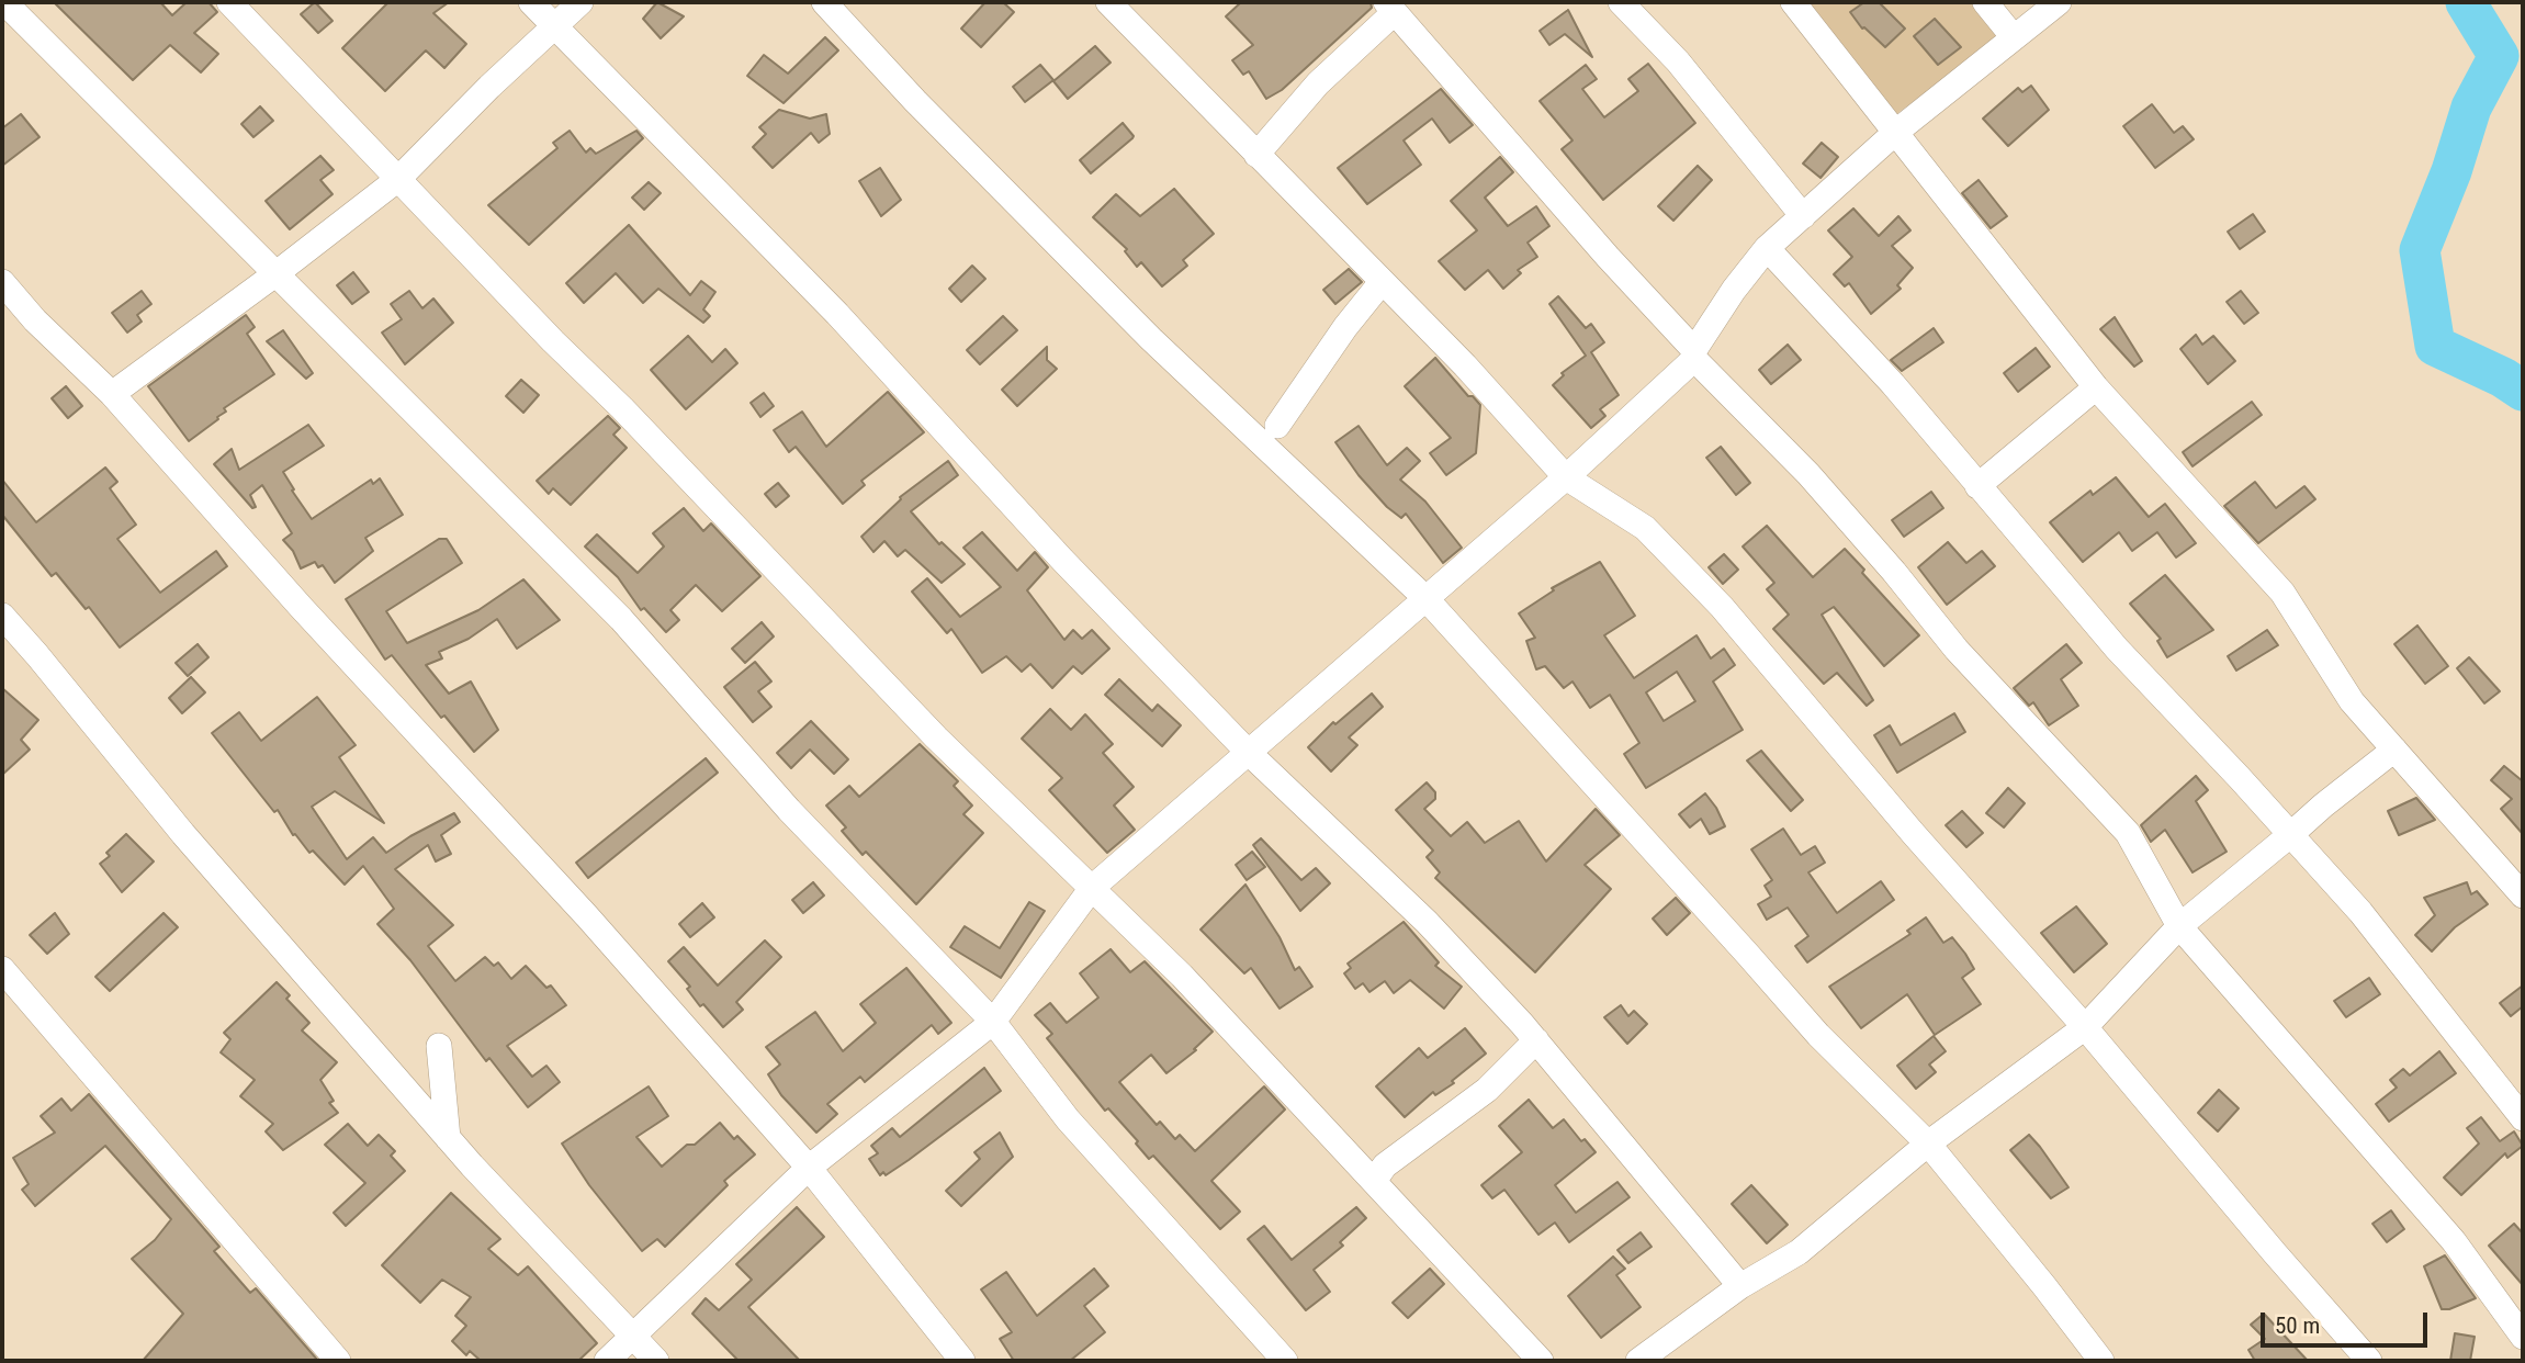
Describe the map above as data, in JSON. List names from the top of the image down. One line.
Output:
{"scale_bar":"50 m"}
